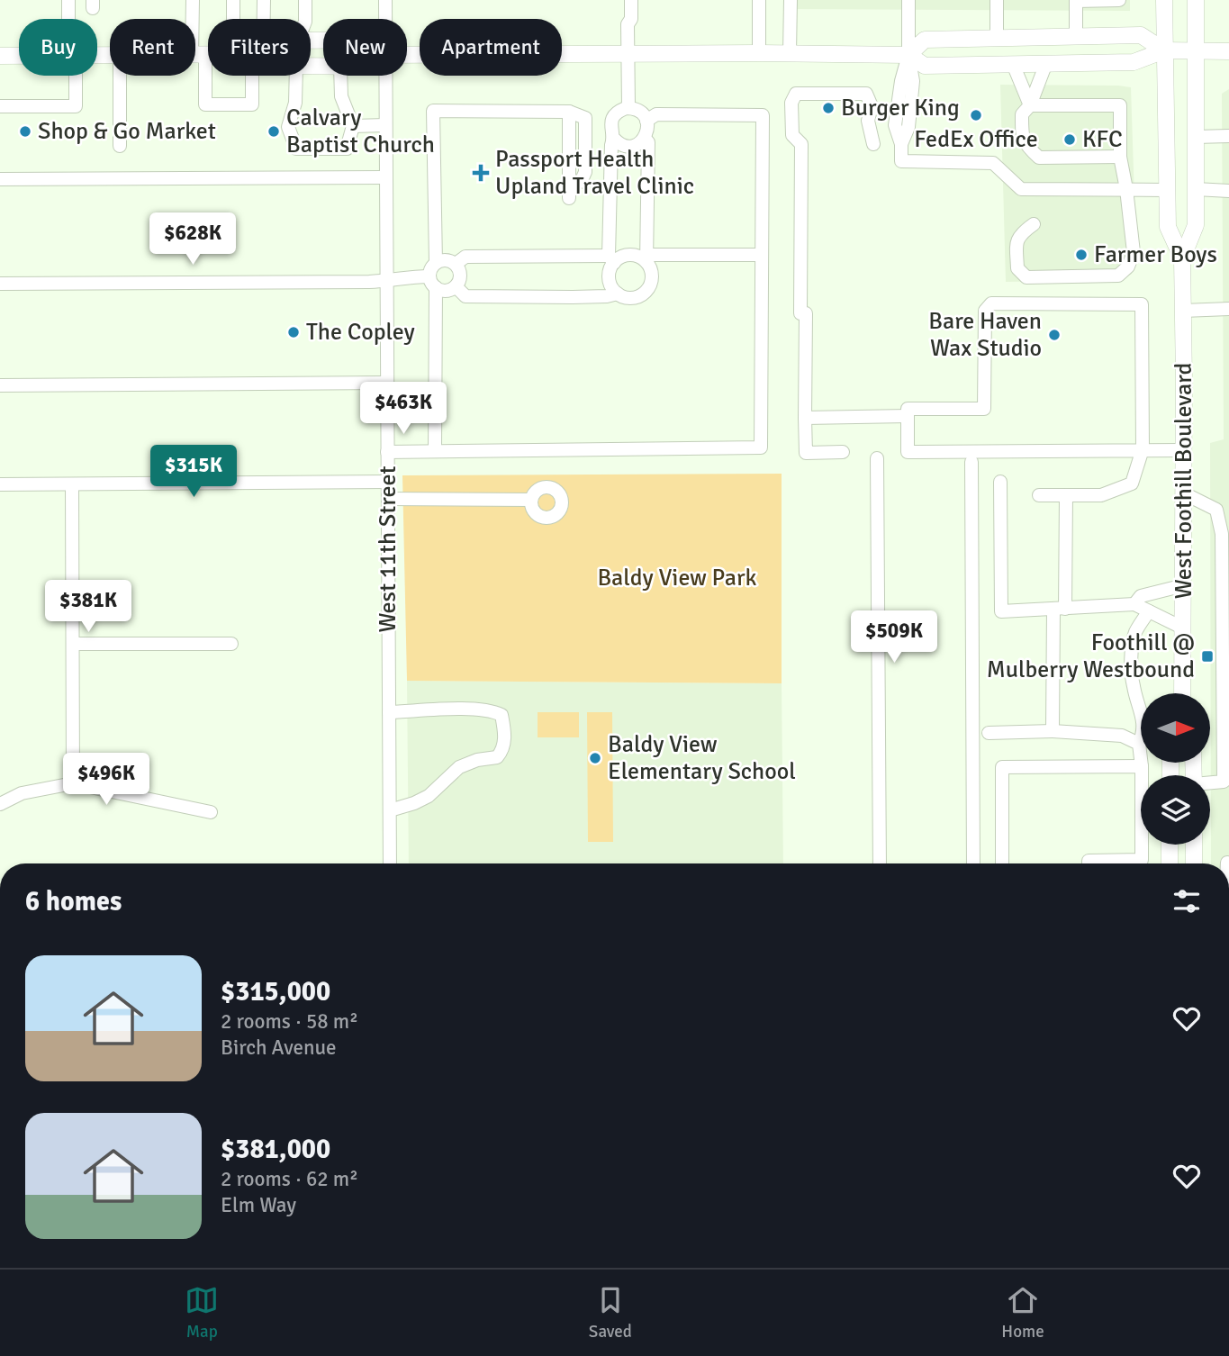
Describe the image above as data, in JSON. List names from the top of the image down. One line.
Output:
{"streets":{"main road":["West Foothill Boulevard"],"street":["West 11th Street"]},"parks":["Baldy View Park"],"places":{"other":["Burger King","FedEx Office","Shop & Go Market","Calvary Baptist Church","KFC","Farmer Boys","The Copley","Bare Haven Wax Studio","Baldy View Elementary School"],"health":["Passport Health Upland Travel Clinic"],"transit":["Foothill @ Mulberry Westbound"]},"north":"right","page":{"chip":["Buy","Rent","Filters","New","Apartment"],"price":["$628K","$463K","$315K","$381K","$509K","$496K"],"heading":"6 homes","list":[{"name":"$315,000","note":"2 rooms · 58 m² · Birch Avenue"},{"name":"$381,000","note":"2 rooms · 62 m² · Elm Way"}],"tabs":["Map","Saved","Home"]}}
